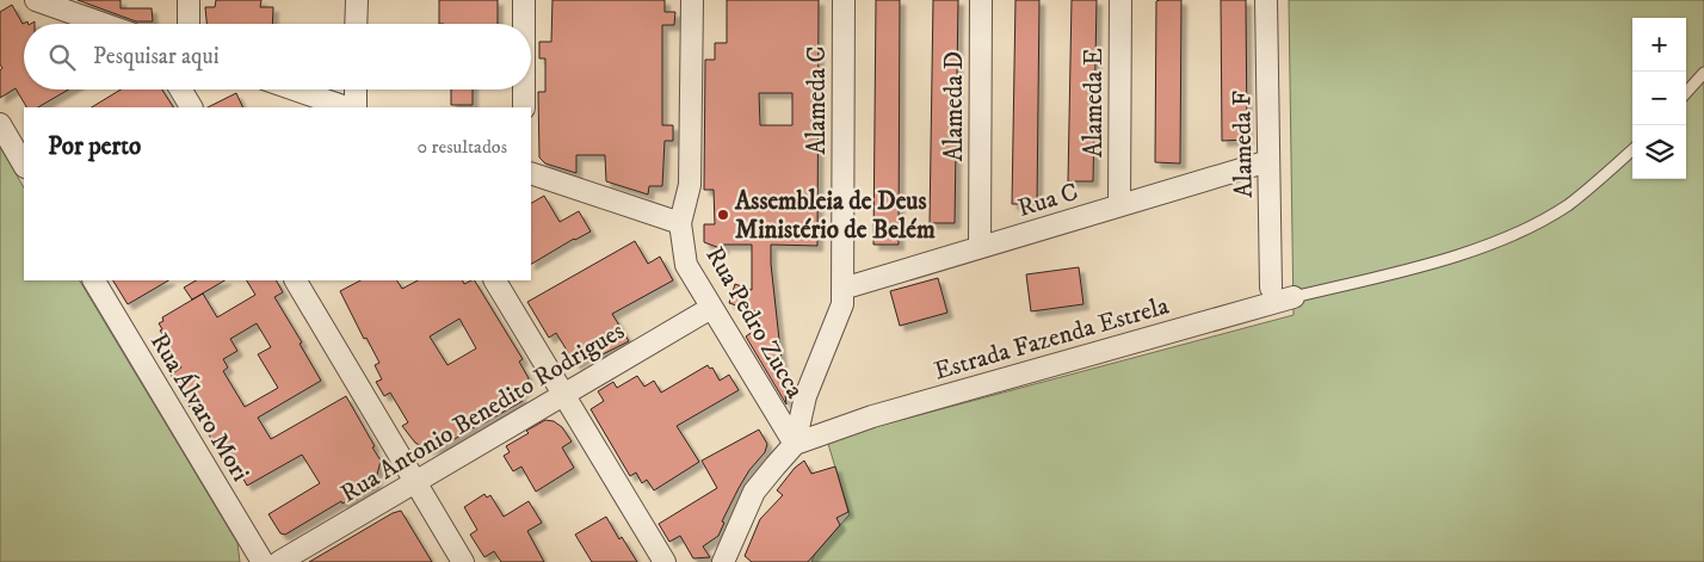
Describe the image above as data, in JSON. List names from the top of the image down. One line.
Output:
{"streets":{"street":["Alameda C","Alameda E","Alameda D","Alameda F","Rua C","Rua Pedro Zucca","Estrada Fazenda Estrela","Rua Álvaro Mori","Rua Antonio Benedito Rodrigues"]},"crossings":[["Alameda C","Rua C"],["Alameda C","Rua Pedro Zucca"],["Alameda C","Estrada Fazenda Estrela"],["Alameda E","Rua C"],["Alameda D","Rua C"],["Alameda F","Rua C"],["Rua Pedro Zucca","Estrada Fazenda Estrela"],["Rua Pedro Zucca","Rua Antonio Benedito Rodrigues"]],"places":["Assembleia de Deus Ministério de Belém"],"page":{"map_buttons":["+","−"],"search":"Pesquisar aqui","heading":["Por perto","0 resultados"]}}
